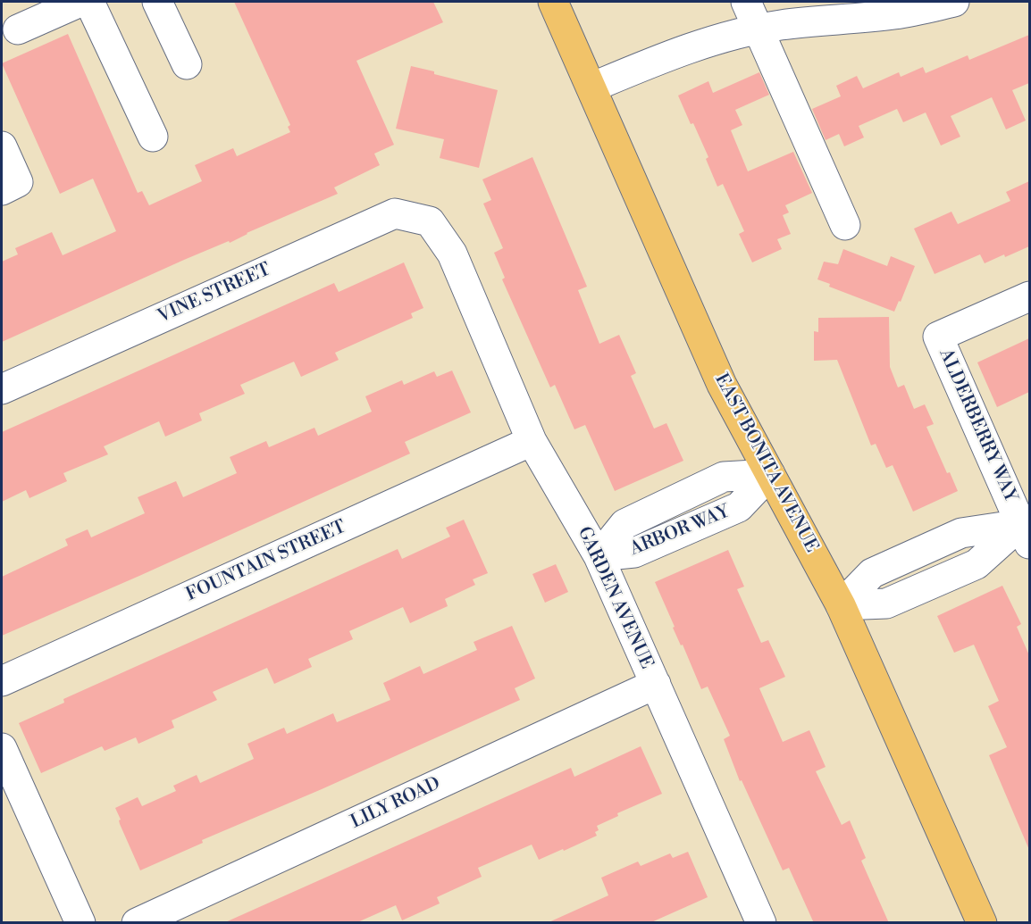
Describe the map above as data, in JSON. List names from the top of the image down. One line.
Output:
{"streets":{"main road":["EAST BONITA AVENUE"],"street":["VINE STREET","ALDERBERRY WAY","ARBOR WAY","FOUNTAIN STREET","GARDEN AVENUE","LILY ROAD"]},"crossings":[["VINE STREET","GARDEN AVENUE"],["EAST BONITA AVENUE","ARBOR WAY"],["ARBOR WAY","GARDEN AVENUE"],["FOUNTAIN STREET","GARDEN AVENUE"],["GARDEN AVENUE","LILY ROAD"]]}
